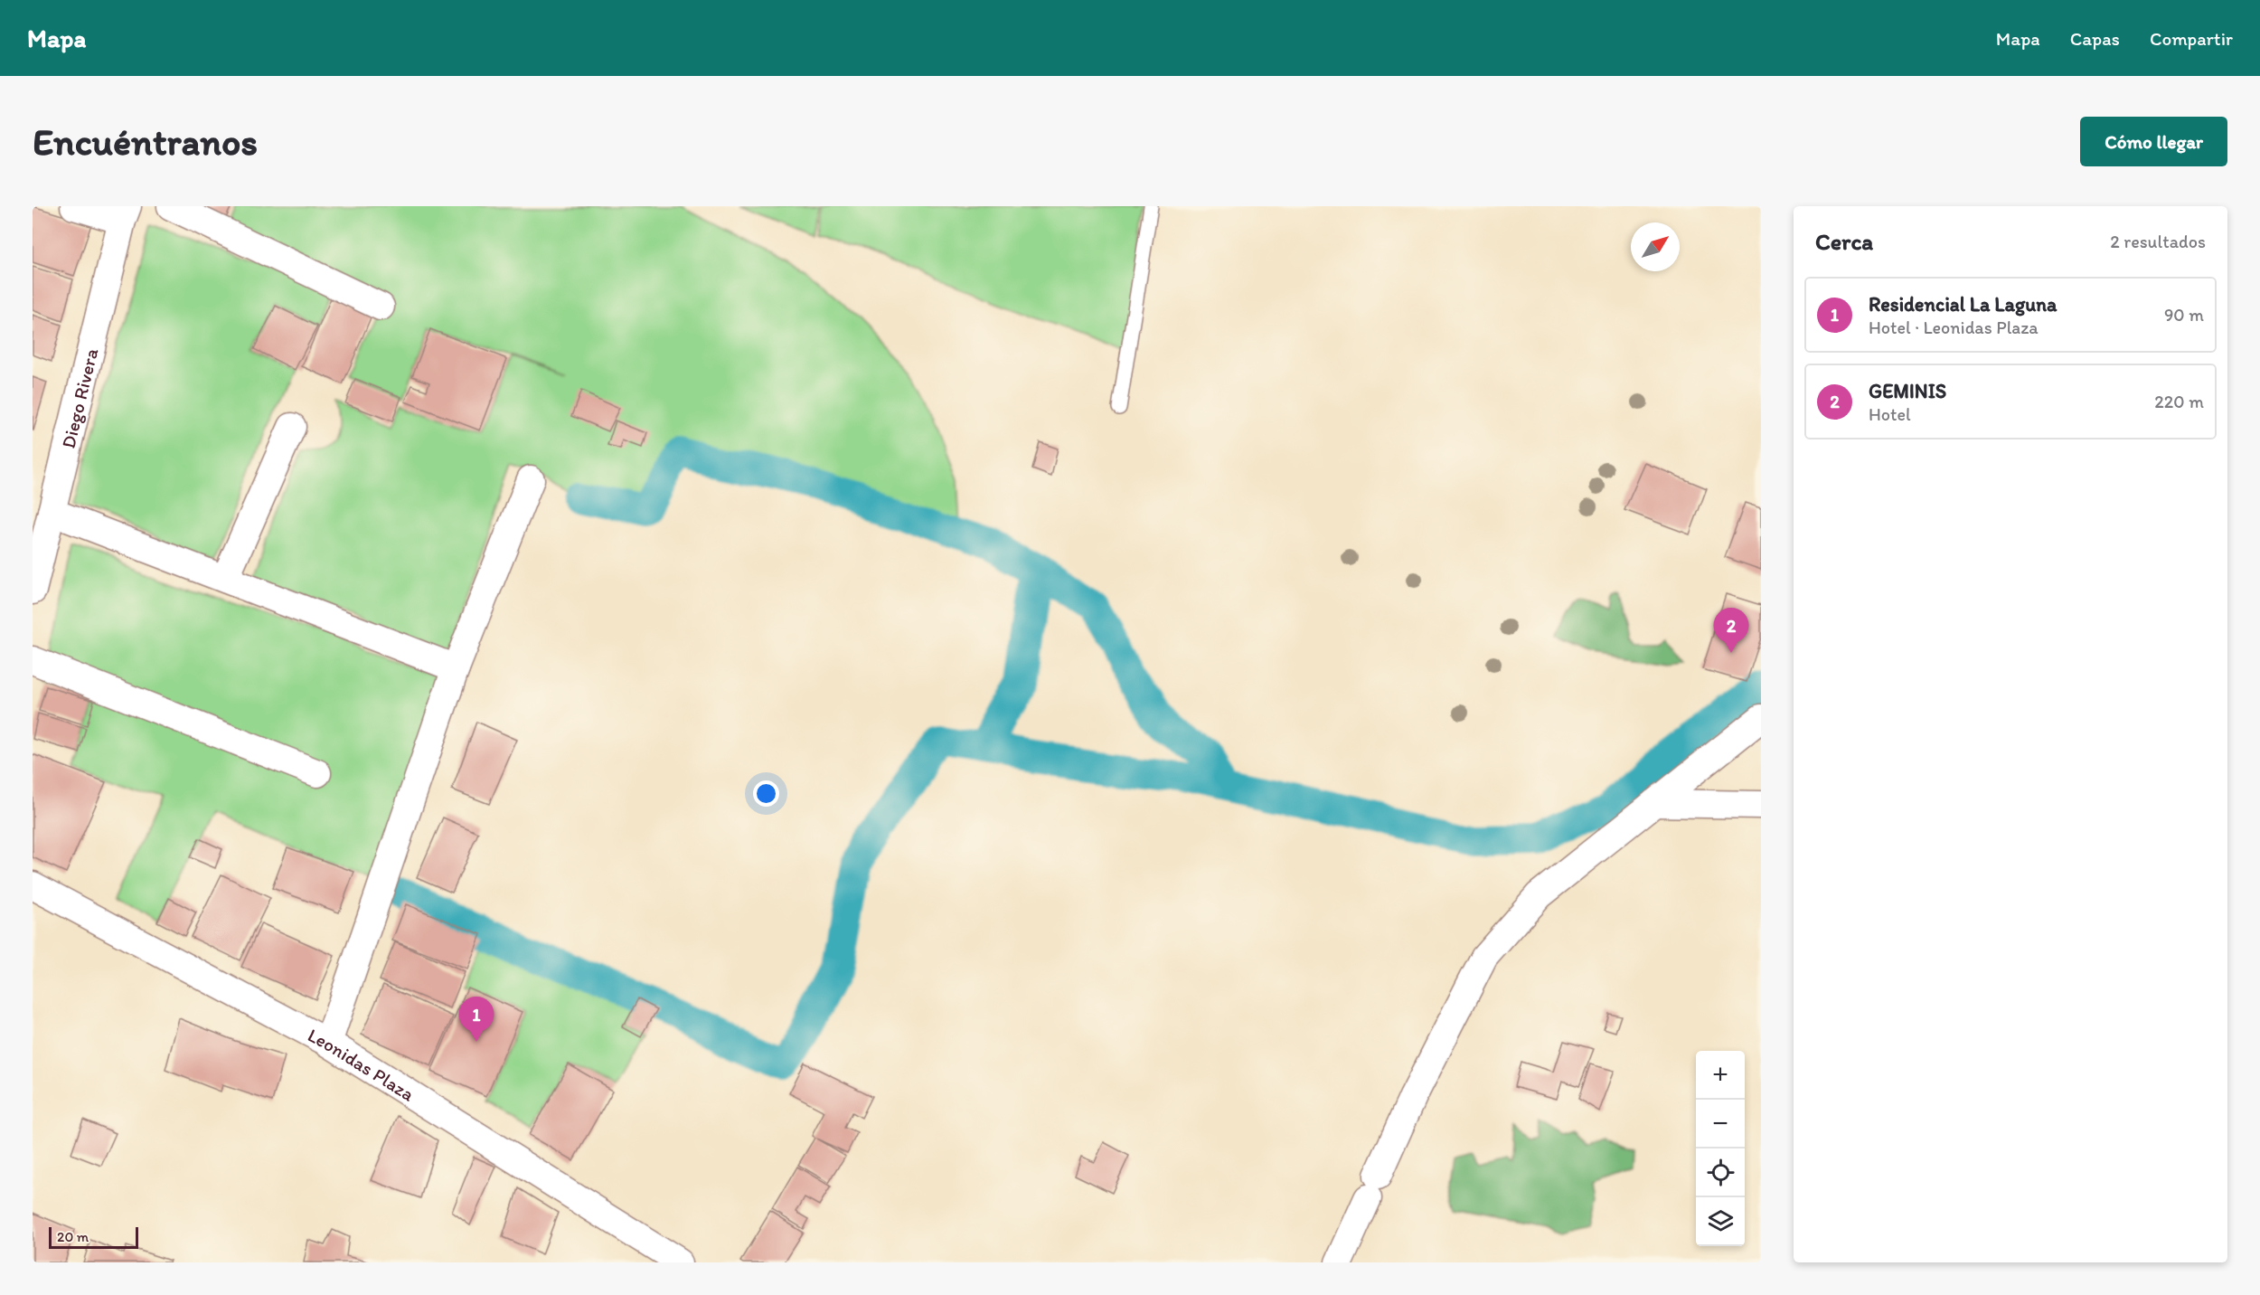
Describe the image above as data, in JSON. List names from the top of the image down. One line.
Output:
{"streets":{"street":["Diego Rivera","Leonidas Plaza"]},"scale_bar":"20 m","north":"top right","page":{"header":"Mapa","nav":["Mapa","Capas","Compartir"],"buttons":"Cómo llegar","title":"Encuéntranos","heading":["Cerca","2 resultados"],"list":[{"mark":"1","name":"Residencial La Laguna","note":"Hotel · Leonidas Plaza","value":"90 m"},{"mark":"2","name":"GEMINIS","note":"Hotel","value":"220 m"}],"pins":["2","1"],"map_buttons":["+","−"],"scale":"20 m"}}
